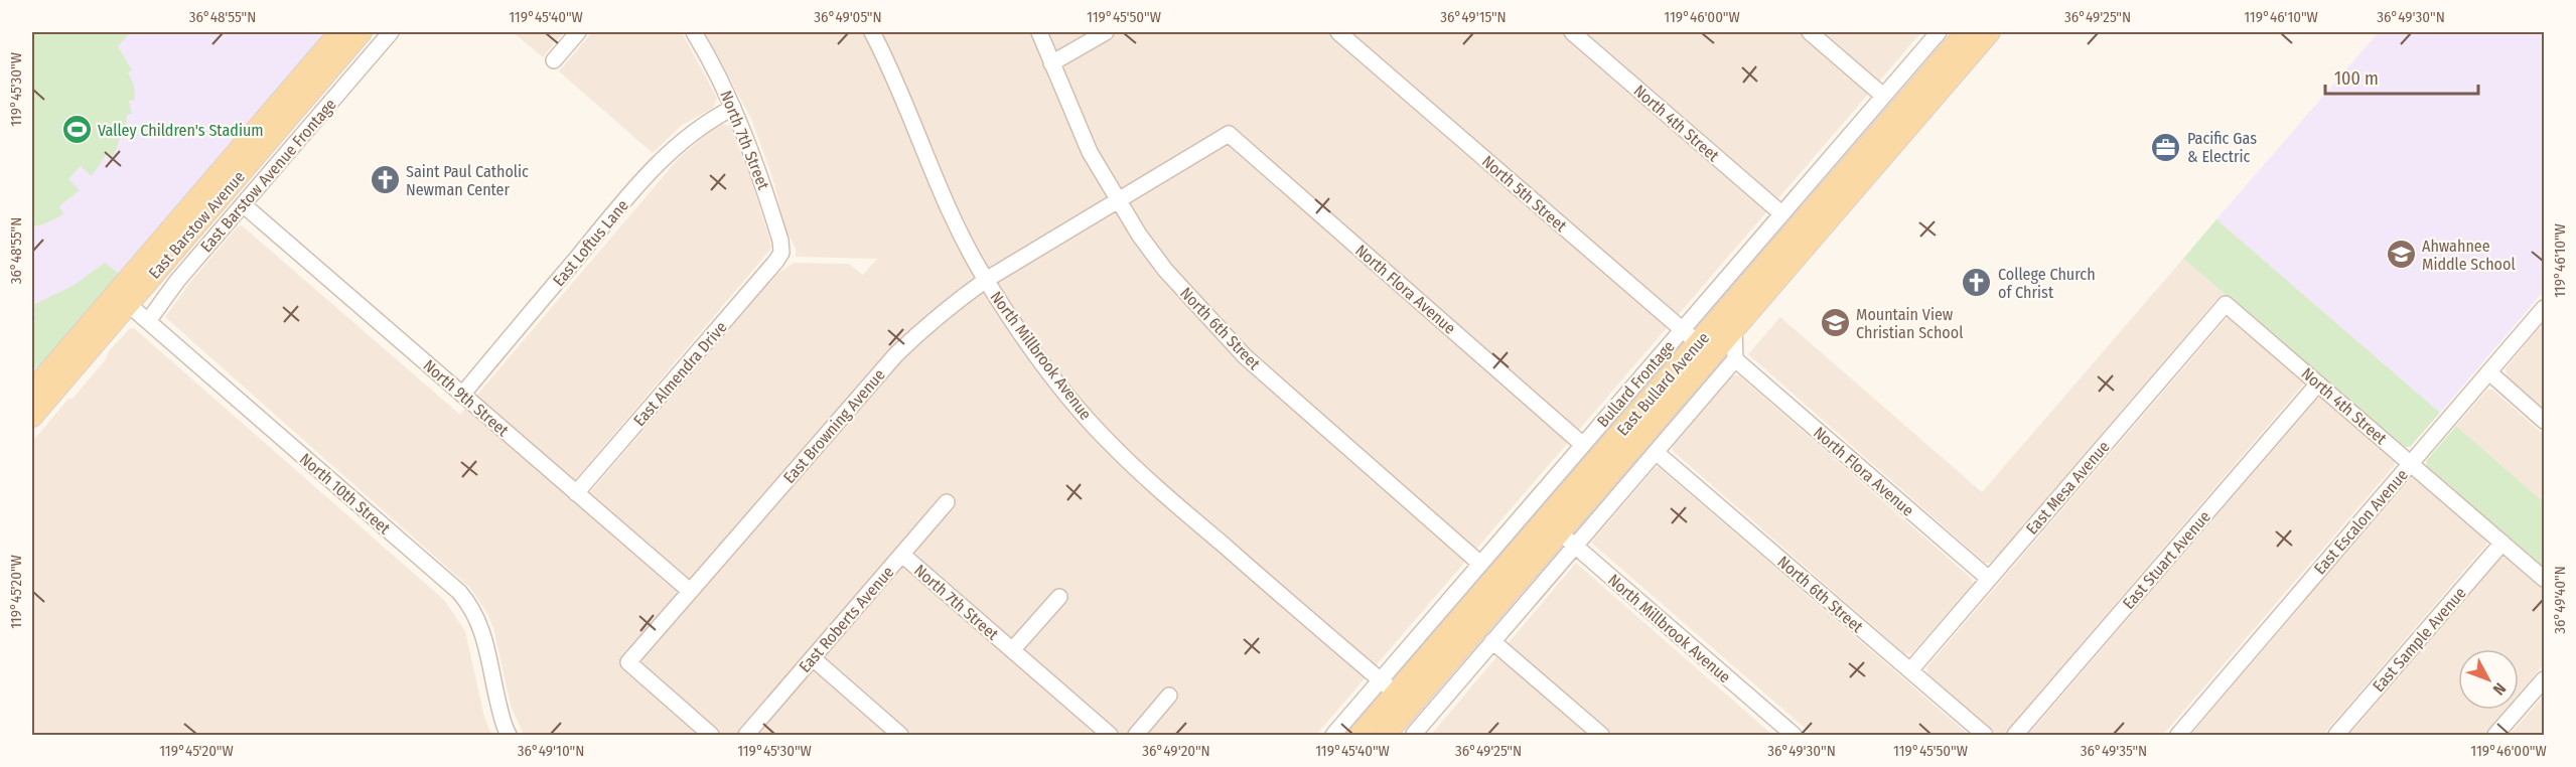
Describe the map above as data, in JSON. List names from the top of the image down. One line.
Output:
{"streets":{"main road":["East Barstow Avenue","East Bullard Avenue"],"street":["North 4th Street","North 7th Street","East Barstow Avenue Frontage","North 5th Street","East Loftus Lane","North Flora Avenue","North 6th Street","North Millbrook Avenue","East Almendra Drive","Bullard Frontage","North 9th Street","East Browning Avenue","East Mesa Avenue","North 10th Street","East Escalon Avenue","East Stuart Avenue","East Roberts Avenue","East Sample Avenue"]},"crossings":[["North 4th Street","Bullard Frontage"],["North 4th Street","East Mesa Avenue"],["North 4th Street","East Escalon Avenue"],["North 4th Street","East Stuart Avenue"],["North 4th Street","East Sample Avenue"],["North 7th Street","East Loftus Lane"],["North 7th Street","East Almendra Drive"],["North 7th Street","East Roberts Avenue"],["East Barstow Avenue Frontage","North 9th Street"],["East Barstow Avenue Frontage","North 10th Street"],["North 5th Street","Bullard Frontage"],["North 5th Street","East Bullard Avenue"],["East Barstow Avenue","North 10th Street"],["East Loftus Lane","North 9th Street"],["North Flora Avenue","Bullard Frontage"],["North Flora Avenue","East Browning Avenue"],["North Flora Avenue","East Mesa Avenue"],["North 6th Street","Bullard Frontage"],["North 6th Street","East Browning Avenue"],["North 6th Street","East Mesa Avenue"],["North Millbrook Avenue","Bullard Frontage"],["North Millbrook Avenue","East Bullard Avenue"],["North Millbrook Avenue","East Browning Avenue"],["East Almendra Drive","North 9th Street"],["North 9th Street","East Browning Avenue"]],"places":{"sports":["Valley Children's Stadium"],"office":["Pacific Gas & Electric"],"church":["Saint Paul Catholic Newman Center","College Church of Christ"],"school or university":["Ahwahnee Middle School","Mountain View Christian School"]},"scale_bar":"100 m","north":"bottom right","coordinates":["36°48'55\"N","119°45'40\"W","36°49'05\"N","119°45'50\"W","36°49'15\"N","119°46'00\"W","36°49'25\"N","119°46'10\"W","36°49'30\"N","119°45'30\"W","119°45'20\"W","36°49'40\"N","36°49'10\"N","36°49'20\"N","36°49'35\"N"]}
